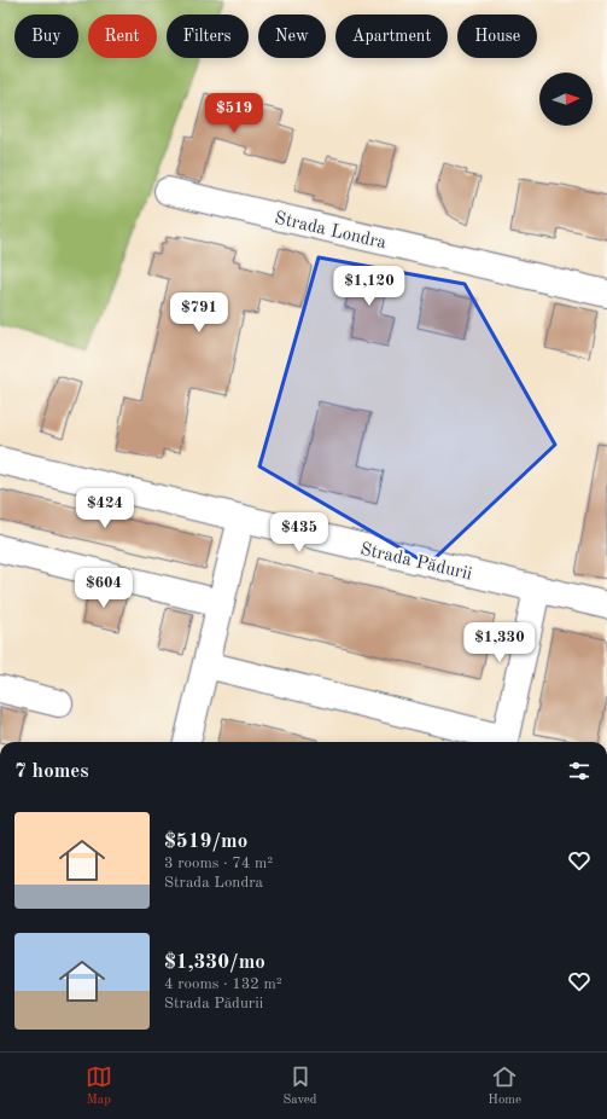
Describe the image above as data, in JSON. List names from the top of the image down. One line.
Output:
{"streets":{"street":["Strada Londra","Strada Pădurii"]},"north":"right","page":{"chip":["Buy","Rent","Filters","New","Apartment","House"],"price":["$519","$1,120","$791","$424","$435","$604","$1,330"],"heading":"7 homes","list":[{"name":"$519/mo","note":"3 rooms · 74 m² · Strada Londra"},{"name":"$1,330/mo","note":"4 rooms · 132 m² · Strada Pădurii"}],"tabs":["Map","Saved","Home"]}}
